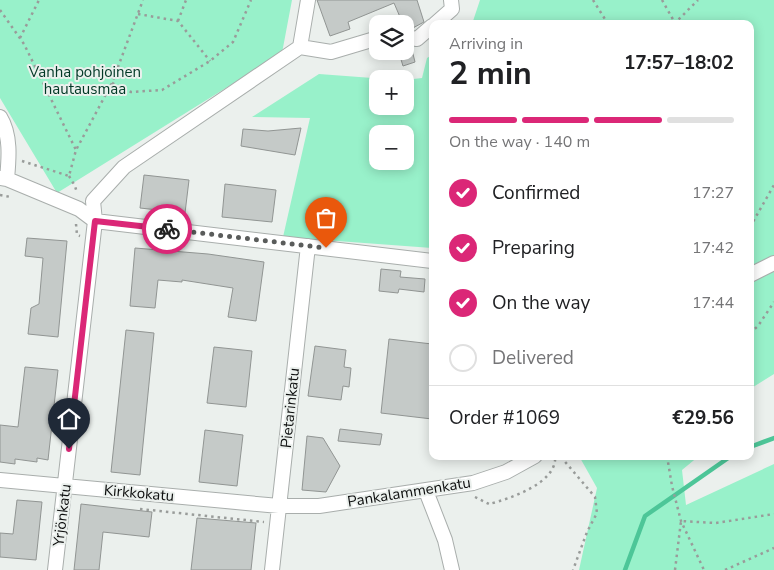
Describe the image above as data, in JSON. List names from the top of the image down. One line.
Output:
{"streets":{"street":["Pietarinkatu","Pankalammenkatu","Kirkkokatu","Yrjönkatu"]},"crossings":[["Pietarinkatu","Pankalammenkatu"],["Pietarinkatu","Kirkkokatu"],["Pankalammenkatu","Kirkkokatu"],["Kirkkokatu","Yrjönkatu"]],"parks":["Vanha pohjoinen hautausmaa"],"page":{"map_buttons":["+","−"],"heading":["2 min","Arriving in","17:57–18:02"],"panel":["Order #1069","€29.56"],"bar":"On the way · 140 m","list":[["Confirmed","17:27"],["Preparing","17:42"],["On the way","17:44"],"Delivered"]}}
